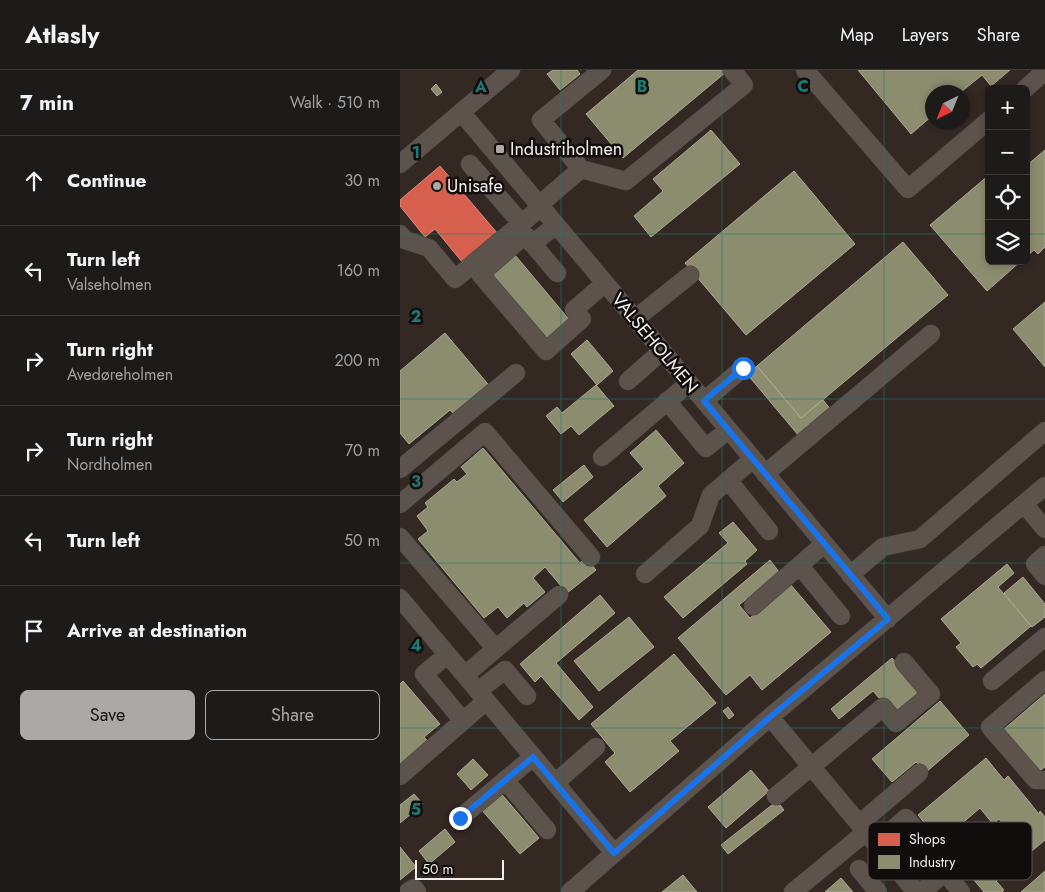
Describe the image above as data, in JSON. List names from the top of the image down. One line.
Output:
{"streets":{"street":["VALSEHOLMEN"]},"places":{"transit":["Industriholmen"],"other":["Unisafe"]},"legend":["Shops","Industry"],"scale_bar":"50 m","north":"bottom left","page":{"header":"Atlasly","nav":["Map","Layers","Share"],"heading":["7 min","Walk · 510 m"],"map_buttons":["+","−"],"list":[["Continue","30 m"],["Turn left","Valseholmen","160 m"],["Turn right","Avedøreholmen","200 m"],["Turn right","Nordholmen","70 m"],["Turn left","50 m"],"Arrive at destination"],"buttons":["Save","Share"],"scale":"50 m"},"grid":{"columns":["A","B","C"],"rows":["1","2","3","4","5"]}}
